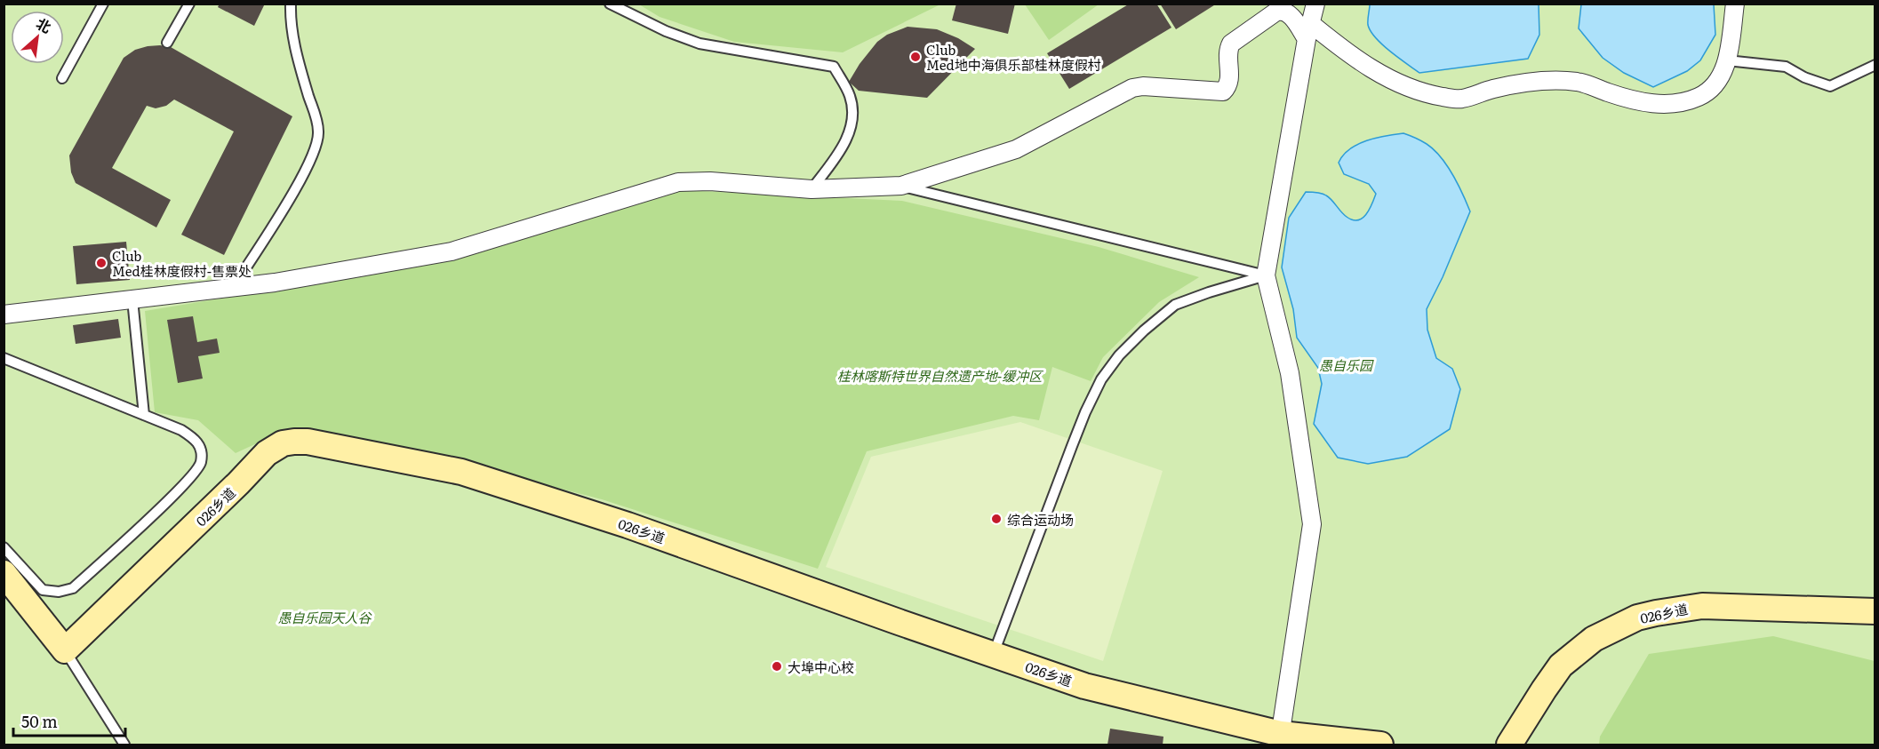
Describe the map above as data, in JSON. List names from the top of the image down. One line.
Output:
{"streets":{"street":["026乡道"]},"parks":["愚自乐园","桂林喀斯特世界自然遗产地-缓冲区","愚自乐园天人谷"],"places":["Club Med地中海俱乐部桂林度假村","Club Med桂林度假村-售票处","综合运动场","大埠中心校"],"scale_bar":"50 m","north":"top right"}
